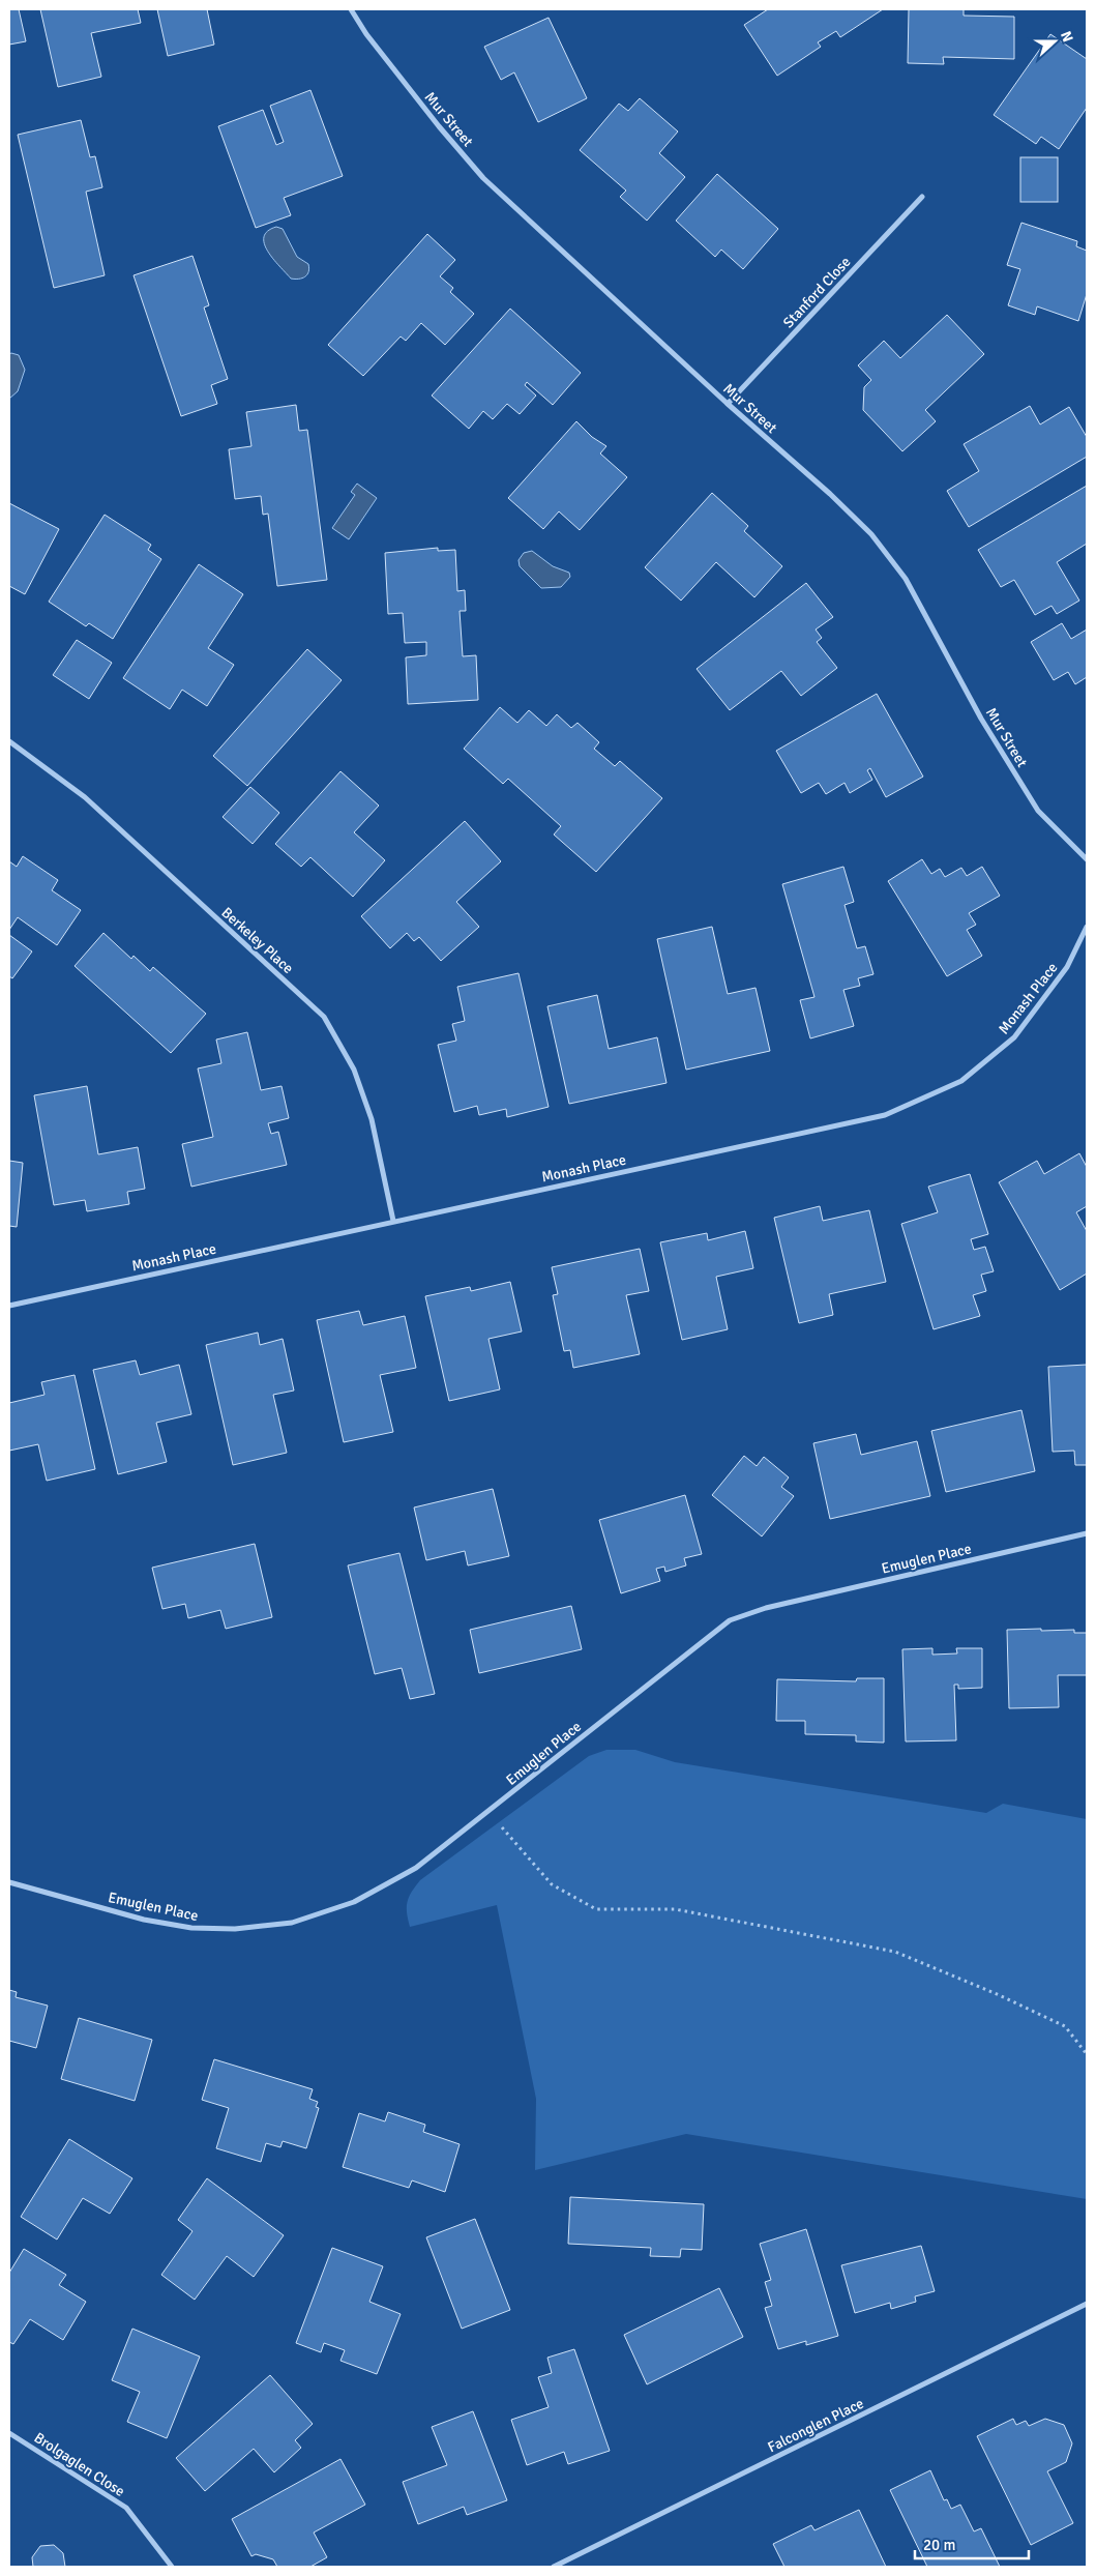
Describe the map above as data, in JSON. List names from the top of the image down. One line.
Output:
{"streets":{"street":["Mur Street","Stanford Close","Berkeley Place","Monash Place","Emuglen Place","Falconglen Place","Brolgaglen Close"]},"crossings":[["Mur Street","Stanford Close"],["Berkeley Place","Monash Place"]],"scale_bar":"20 m","north":"right"}
